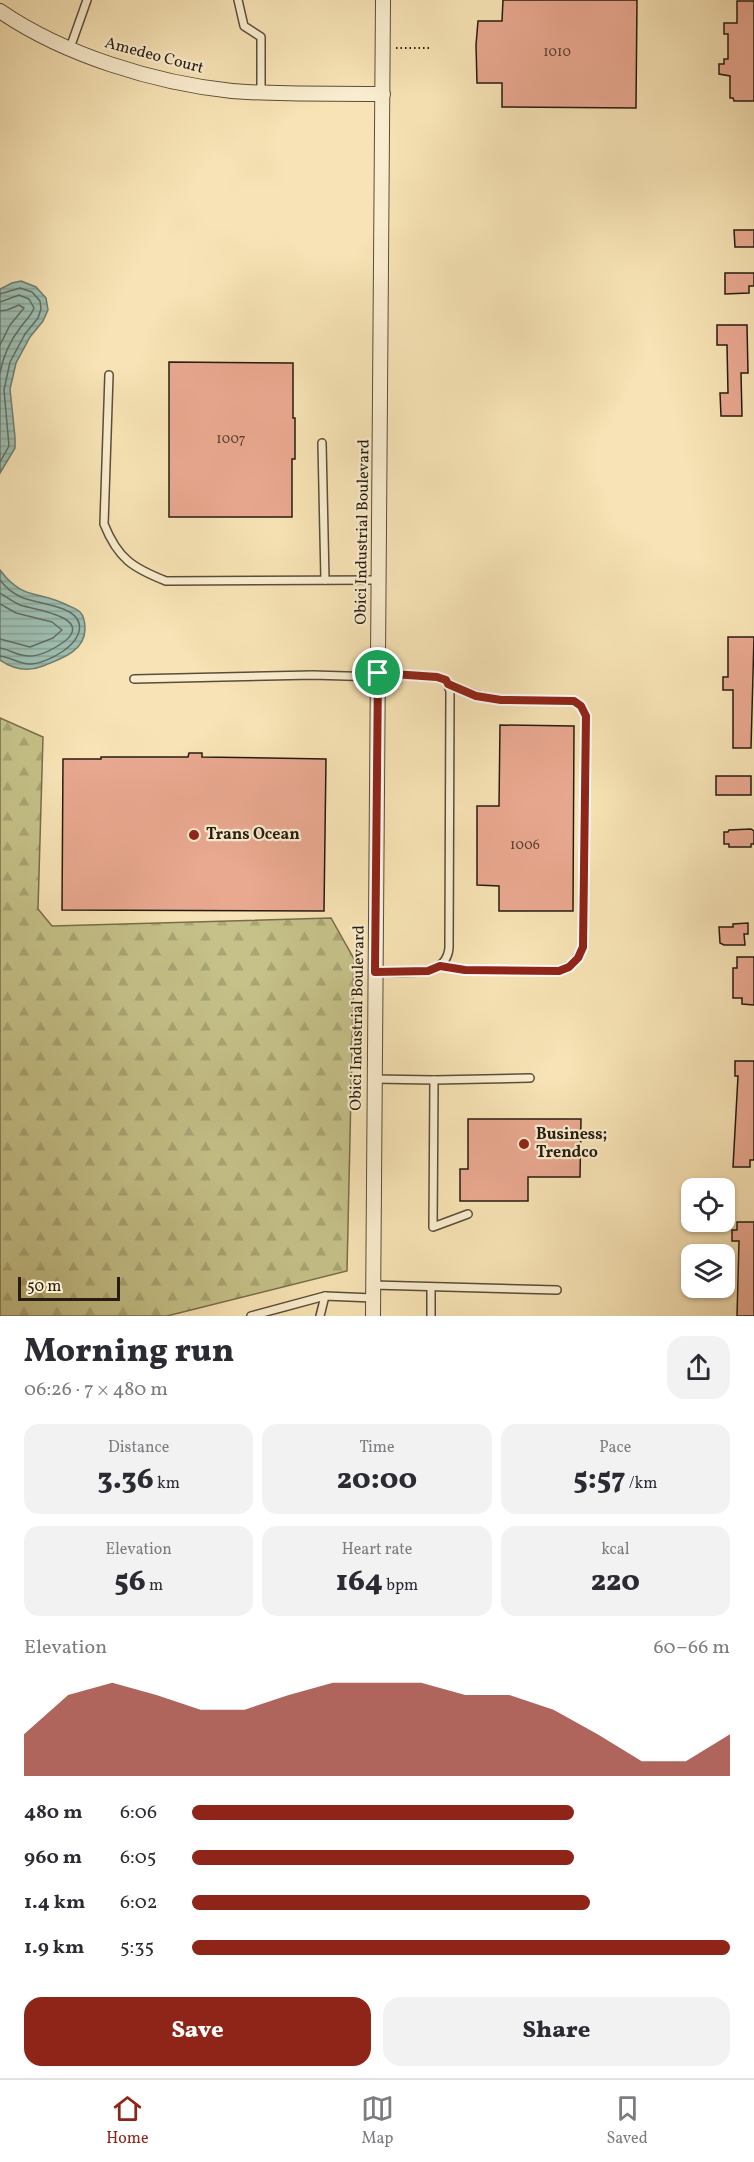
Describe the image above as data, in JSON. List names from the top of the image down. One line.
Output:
{"streets":{"street":["Amedeo Court","Obici Industrial Boulevard"]},"crossings":[["Amedeo Court","Obici Industrial Boulevard"]],"places":["Trans Ocean","Business; Trendco"],"house_numbers":["1010","1007","1006"],"scale_bar":"50 m","page":{"scale":"50 m","heading":["Morning run","06:26 · 7 × 480 m"],"stats":[["Distance","3.36 km"],["Time","20:00"],["Pace","5:57 /km"],["Elevation","56 m"],["Heart rate","164 bpm"],["kcal","220"]],"chart":["Elevation","60–66 m"],"list":[{"name":"480 m","note":"6:06"},{"name":"960 m","note":"6:05"},{"name":"1.4 km","note":"6:02"},{"name":"1.9 km","note":"5:35"}],"buttons":["Save","Share"],"tabs":["Home","Map","Saved"]}}
